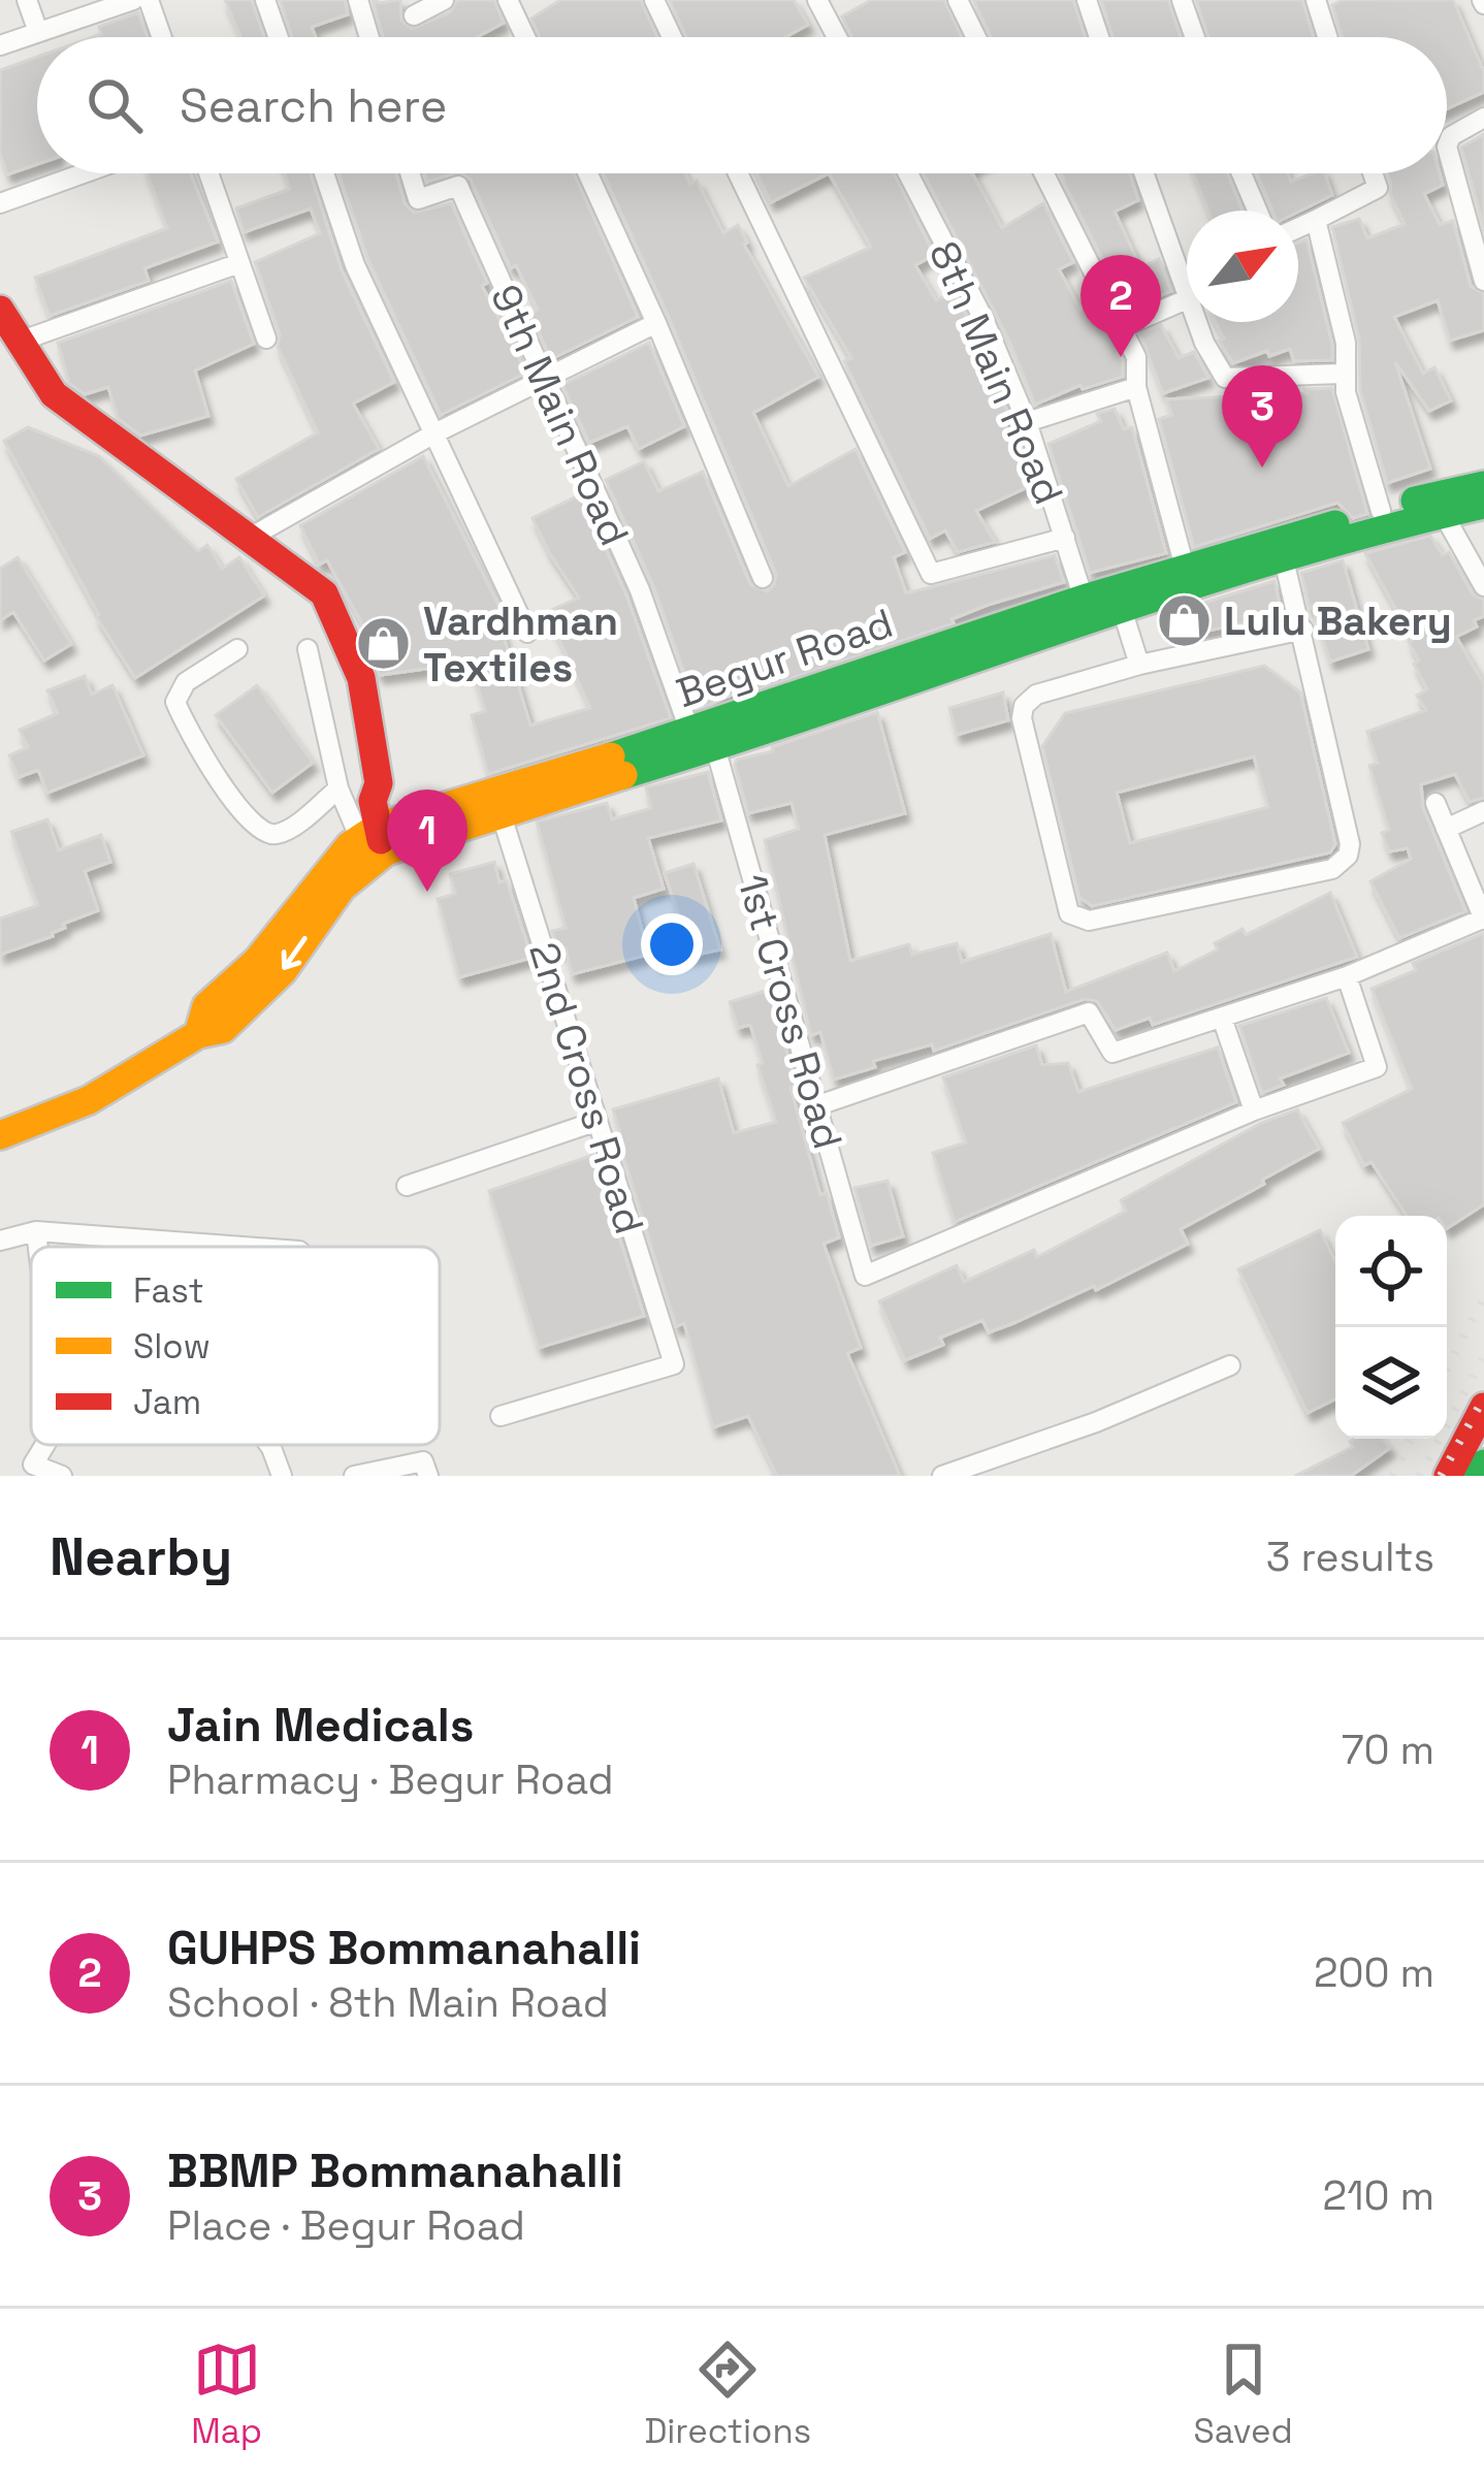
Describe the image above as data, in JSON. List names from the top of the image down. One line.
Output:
{"streets":{"main road":["Begur Road"],"street":["8th Main Road","9th Main Road","1st Cross Road","2nd Cross Road"]},"crossings":[["8th Main Road","Begur Road"],["9th Main Road","Begur Road"],["9th Main Road","1st Cross Road"],["Begur Road","1st Cross Road"],["Begur Road","2nd Cross Road"]],"places":{"shop":["Lulu Bakery","Vardhman Textiles"]},"legend":["Fast","Slow","Jam"],"north":"top right","page":{"search":"Search here","pins":["2","3","1"],"heading":["Nearby","3 results"],"list":[{"mark":"1","name":"Jain Medicals","note":"Pharmacy · Begur Road","value":"70 m"},{"mark":"2","name":"GUHPS Bommanahalli","note":"School · 8th Main Road","value":"200 m"},{"mark":"3","name":"BBMP Bommanahalli","note":"Place · Begur Road","value":"210 m"}],"nav":["Map","Directions","Saved"]}}
